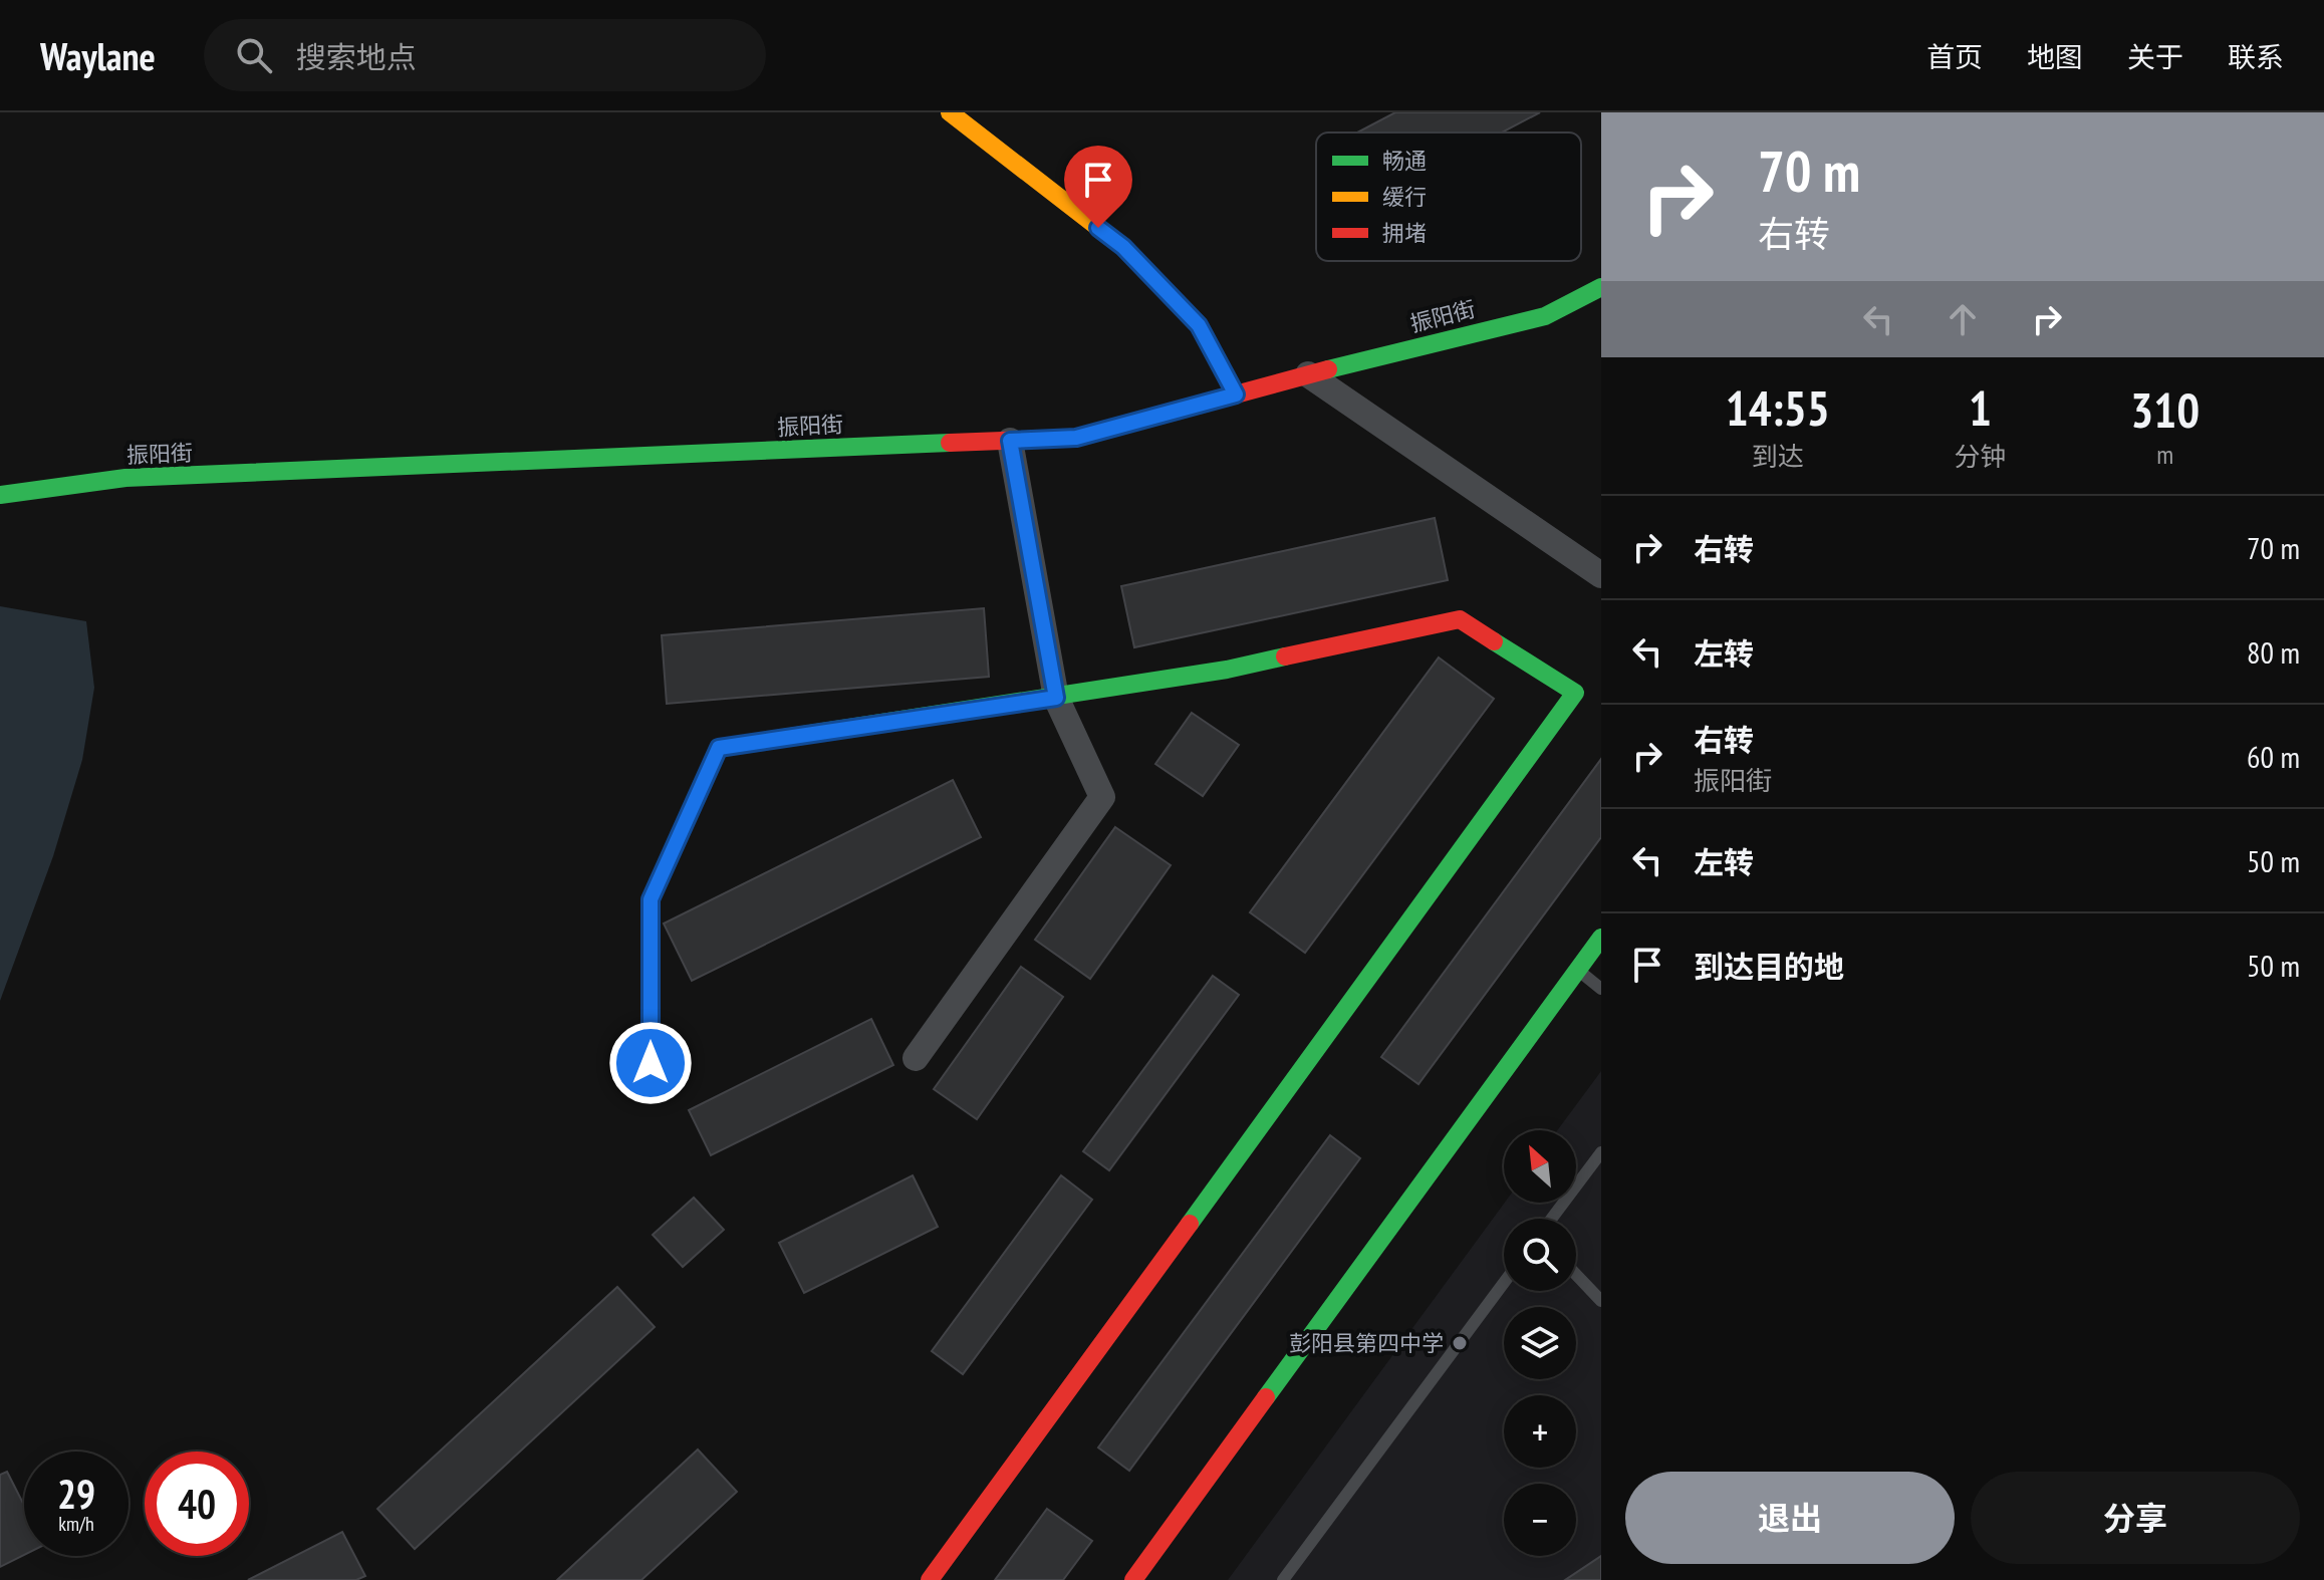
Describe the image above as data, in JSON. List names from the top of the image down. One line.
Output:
{"streets":{"main road":["振阳街"]},"places":["彭阳县第四中学"],"legend":["畅通","缓行","拥堵"],"north":"top left","page":{"header":"Waylane","search":"搜索地点","nav":["首页","地图","关于","联系"],"turn":["70 m","右转"],"eta":["14:55","到达","1","分钟","310","m"],"list":[{"name":"右转","value":"70 m"},{"name":"左转","value":"80 m"},{"name":"右转","note":"振阳街","value":"60 m"},{"name":"左转","value":"50 m"},{"name":"到达目的地","value":"50 m"}],"map_buttons":["+","−"],"speed":"29 km/h","limit":"40","buttons":["退出","分享"]}}
